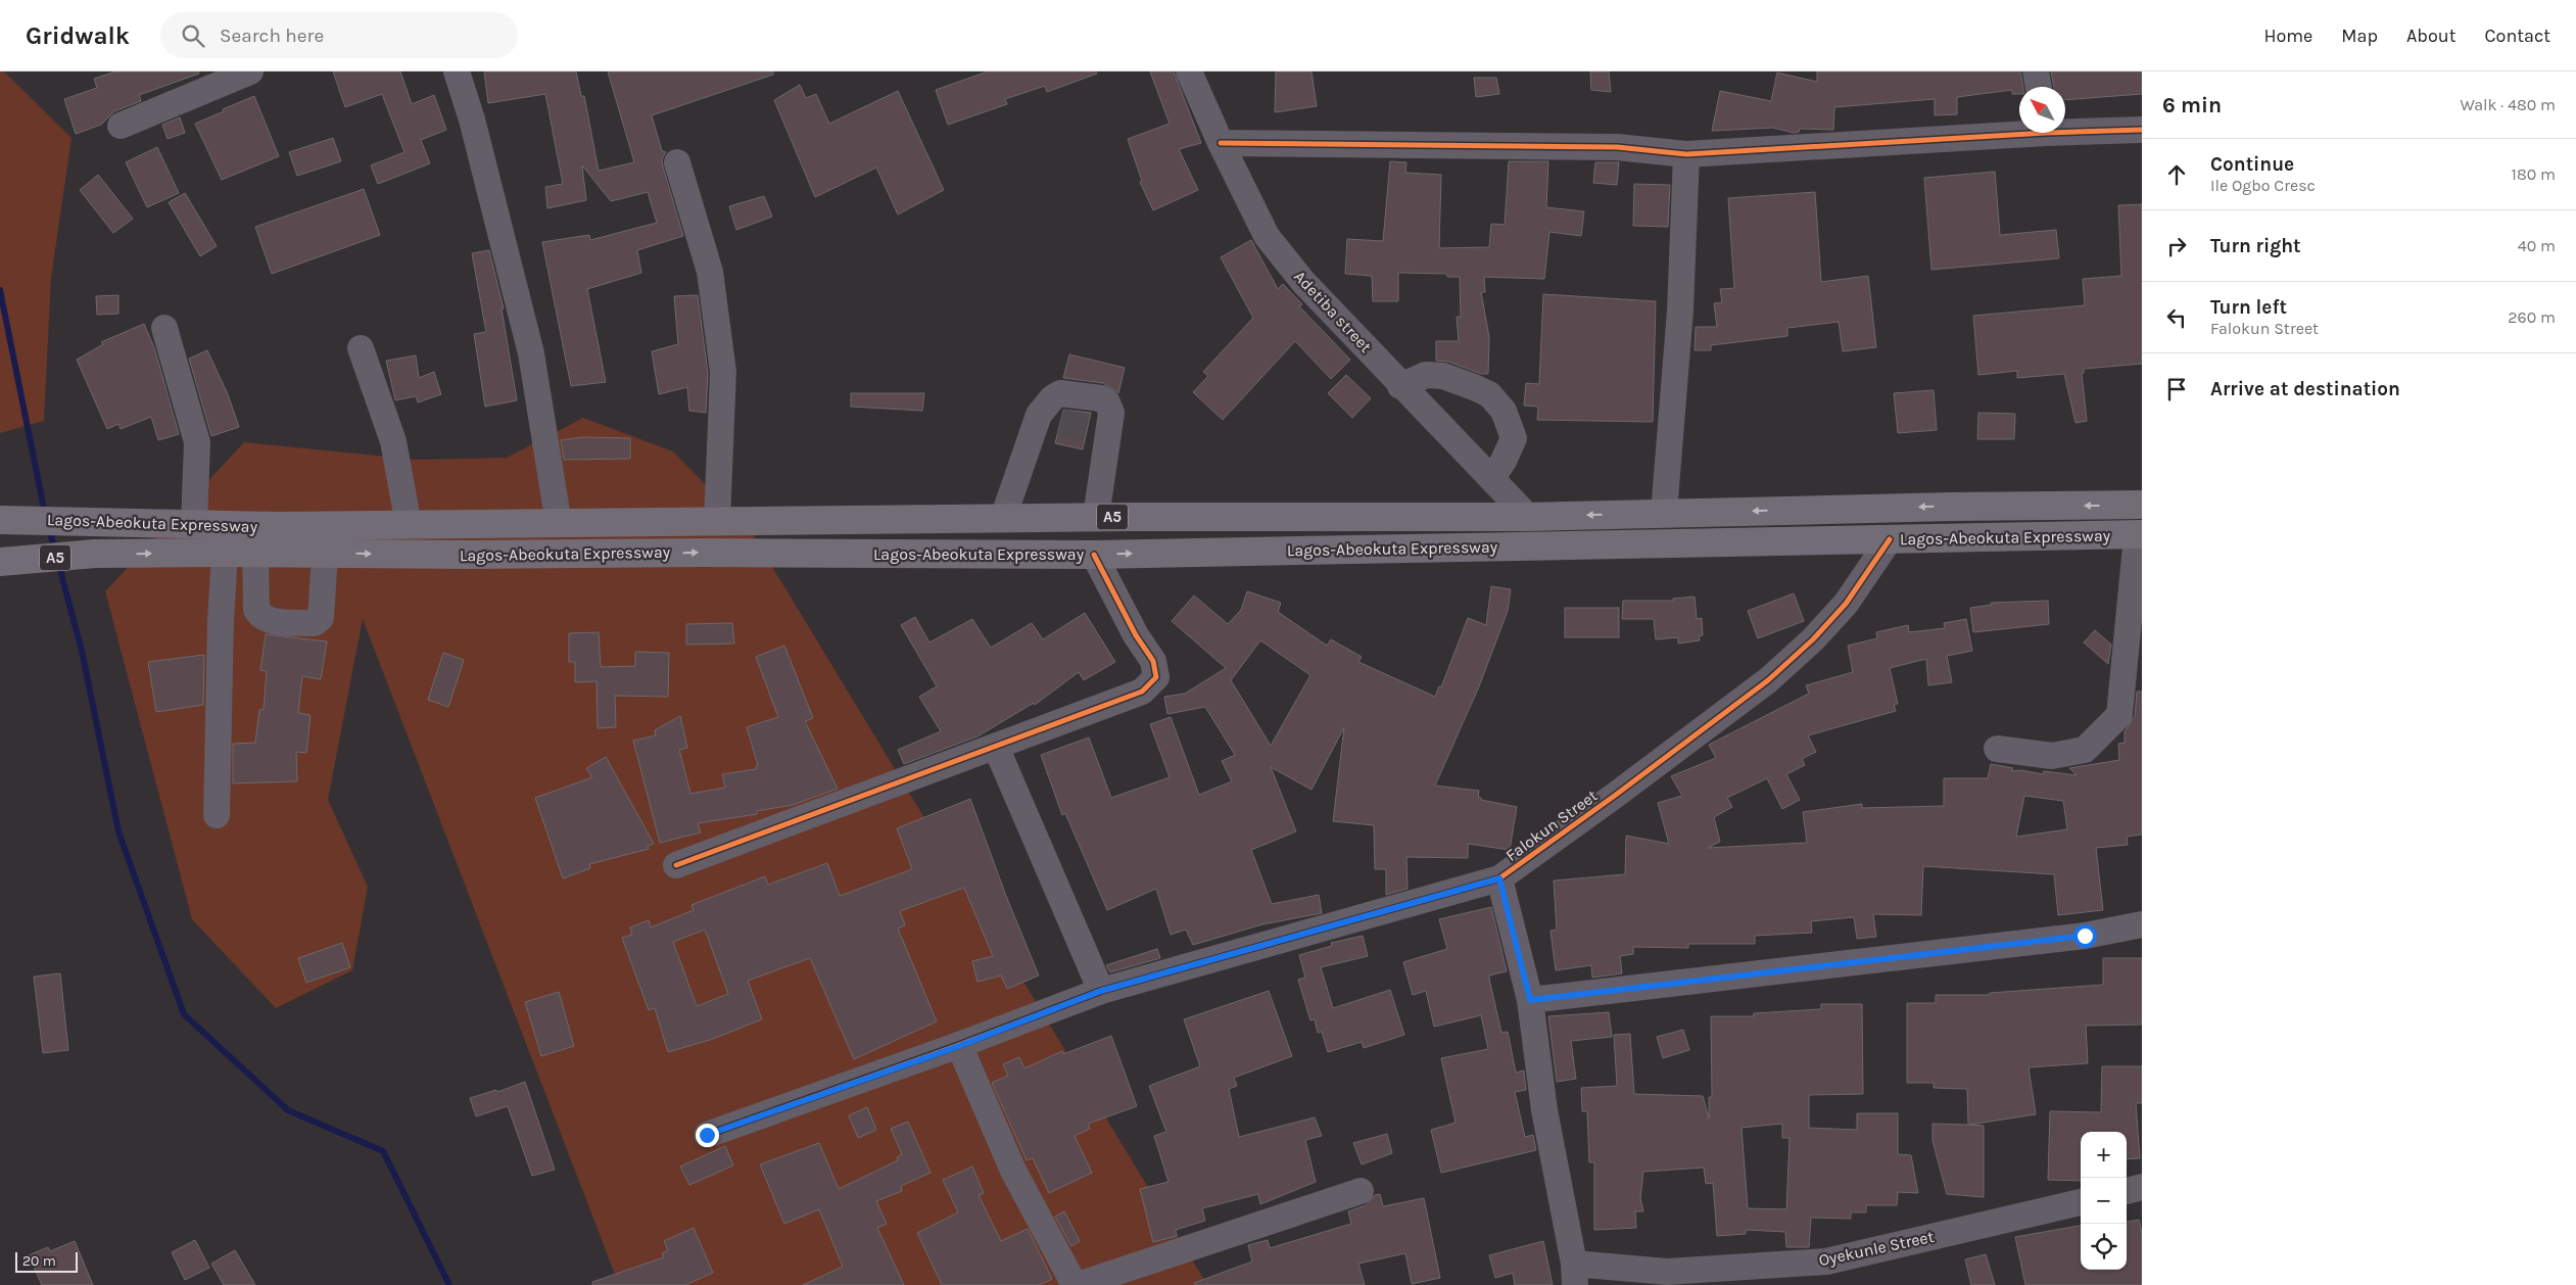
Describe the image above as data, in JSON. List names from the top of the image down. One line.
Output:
{"streets":{"highway":["A5","Lagos-Abeokuta Expressway"],"street":["Adetiba street","Falokun Street","Oyekunle Street"]},"crossings":[["Adetiba street","Lagos-Abeokuta Expressway"],["Lagos-Abeokuta Expressway","Falokun Street"]],"scale_bar":"20 m","north":"top left","page":{"header":"Gridwalk","search":"Search here","nav":["Home","Map","About","Contact"],"heading":["6 min","Walk · 480 m"],"list":[["Continue","Ile Ogbo Cresc","180 m"],["Turn right","40 m"],["Turn left","Falokun Street","260 m"],"Arrive at destination"],"map_buttons":["+","−"],"scale":"20 m"}}
